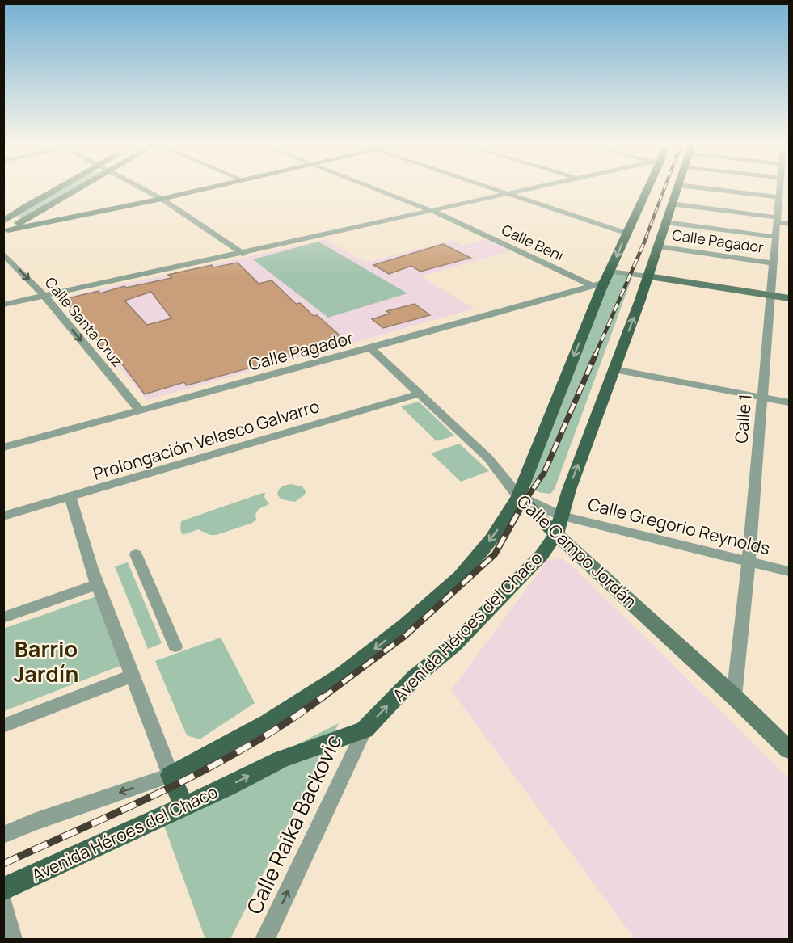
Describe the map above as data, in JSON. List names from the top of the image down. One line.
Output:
{"streets":{"main road":["Calle Campo Jordán","Avenida Héroes del Chaco"],"street":["Calle Pagador","Calle Beni","Calle Santa Cruz","Calle 1","Prolongación Velasco Galvarro","Calle Gregorio Reynolds","Calle Raika Backovic"]},"crossings":[["Calle Pagador","Calle Beni"],["Calle Pagador","Calle Santa Cruz"],["Calle Pagador","Calle 1"],["Calle Pagador","Calle Campo Jordán"],["Calle Pagador","Avenida Héroes del Chaco"],["Calle Beni","Avenida Héroes del Chaco"],["Calle 1","Calle Gregorio Reynolds"],["Calle 1","Calle Campo Jordán"],["Prolongación Velasco Galvarro","Calle Campo Jordán"],["Calle Gregorio Reynolds","Calle Campo Jordán"],["Calle Gregorio Reynolds","Avenida Héroes del Chaco"],["Calle Campo Jordán","Avenida Héroes del Chaco"],["Avenida Héroes del Chaco","Calle Raika Backovic"]],"one_way":["Calle Santa Cruz","Calle Raika Backovic"],"districts":["Barrio Jardín"]}
